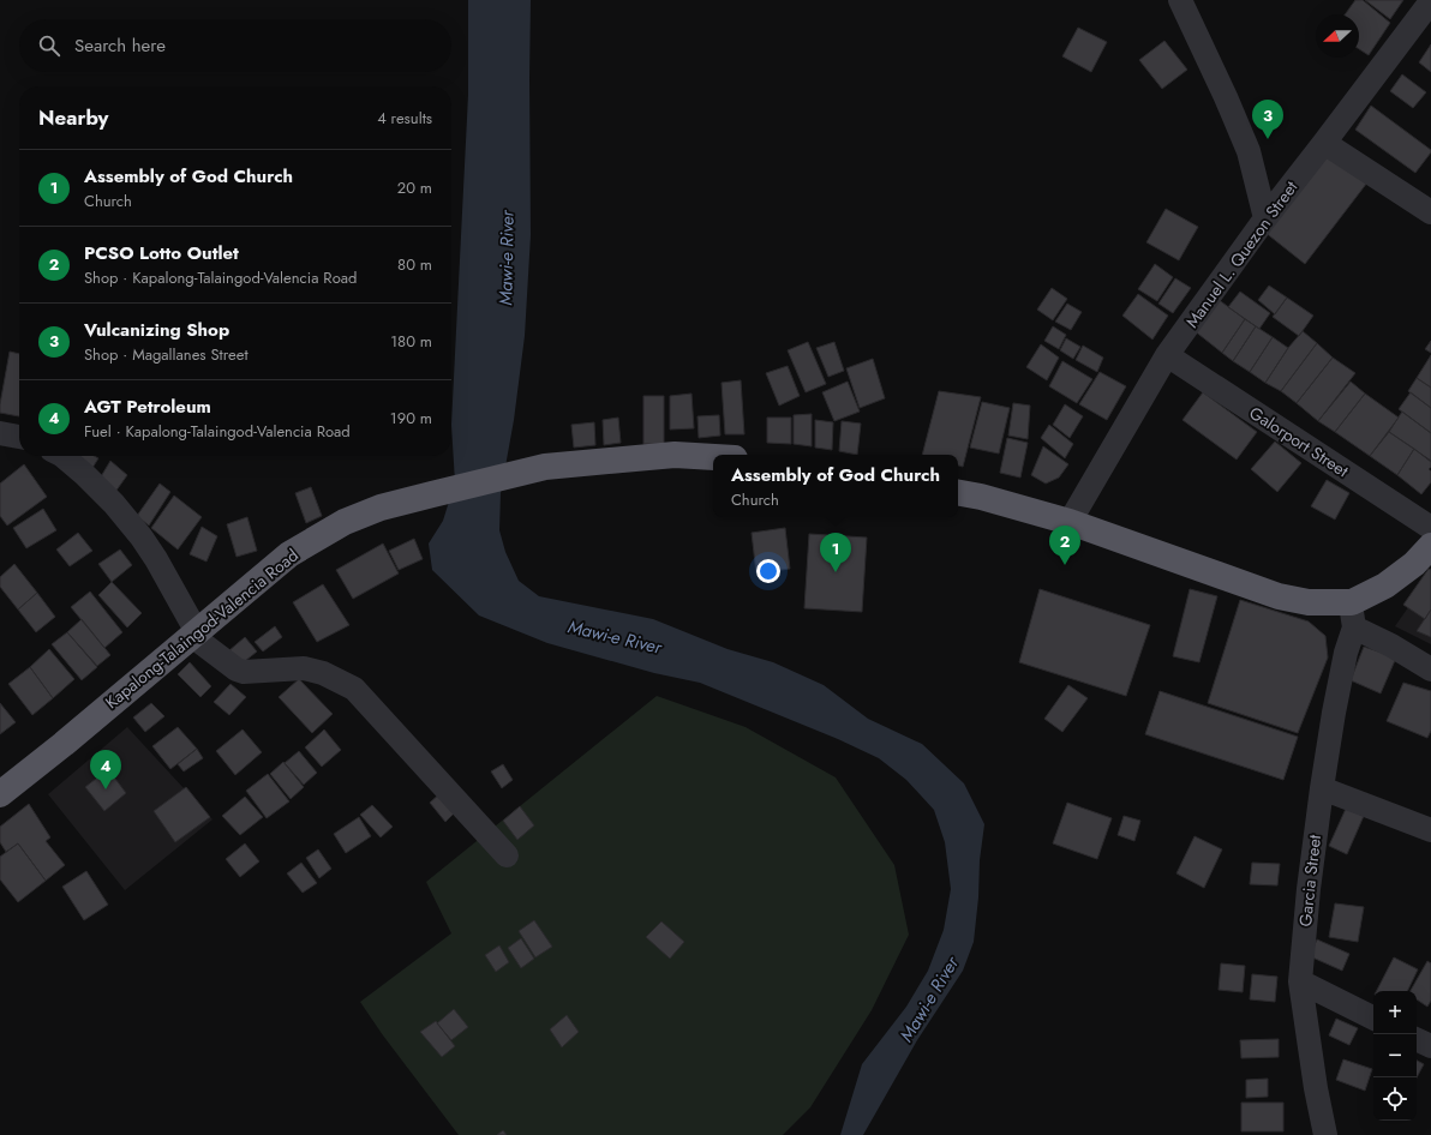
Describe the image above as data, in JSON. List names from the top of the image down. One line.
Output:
{"streets":{"highway":["Kapalong-Talaingod-Valencia Road"],"street":["Manuel L. Quezon Street","Galorport Street","Garcia Street"]},"crossings":[["Manuel L. Quezon Street","Galorport Street"]],"water":["Mawi-e River"],"north":"left","page":{"search":"Search here","heading":["Nearby","4 results"],"pins":["3","2","1","4"],"list":[{"mark":"1","name":"Assembly of God Church","note":"Church","value":"20 m"},{"mark":"2","name":"PCSO Lotto Outlet","note":"Shop · Kapalong-Talaingod-Valencia Road","value":"80 m"},{"mark":"3","name":"Vulcanizing Shop","note":"Shop · Magallanes Street","value":"180 m"},{"mark":"4","name":"AGT Petroleum","note":"Fuel · Kapalong-Talaingod-Valencia Road","value":"190 m"}],"popup":["Assembly of God Church","Church"],"map_buttons":["+","−"]}}
